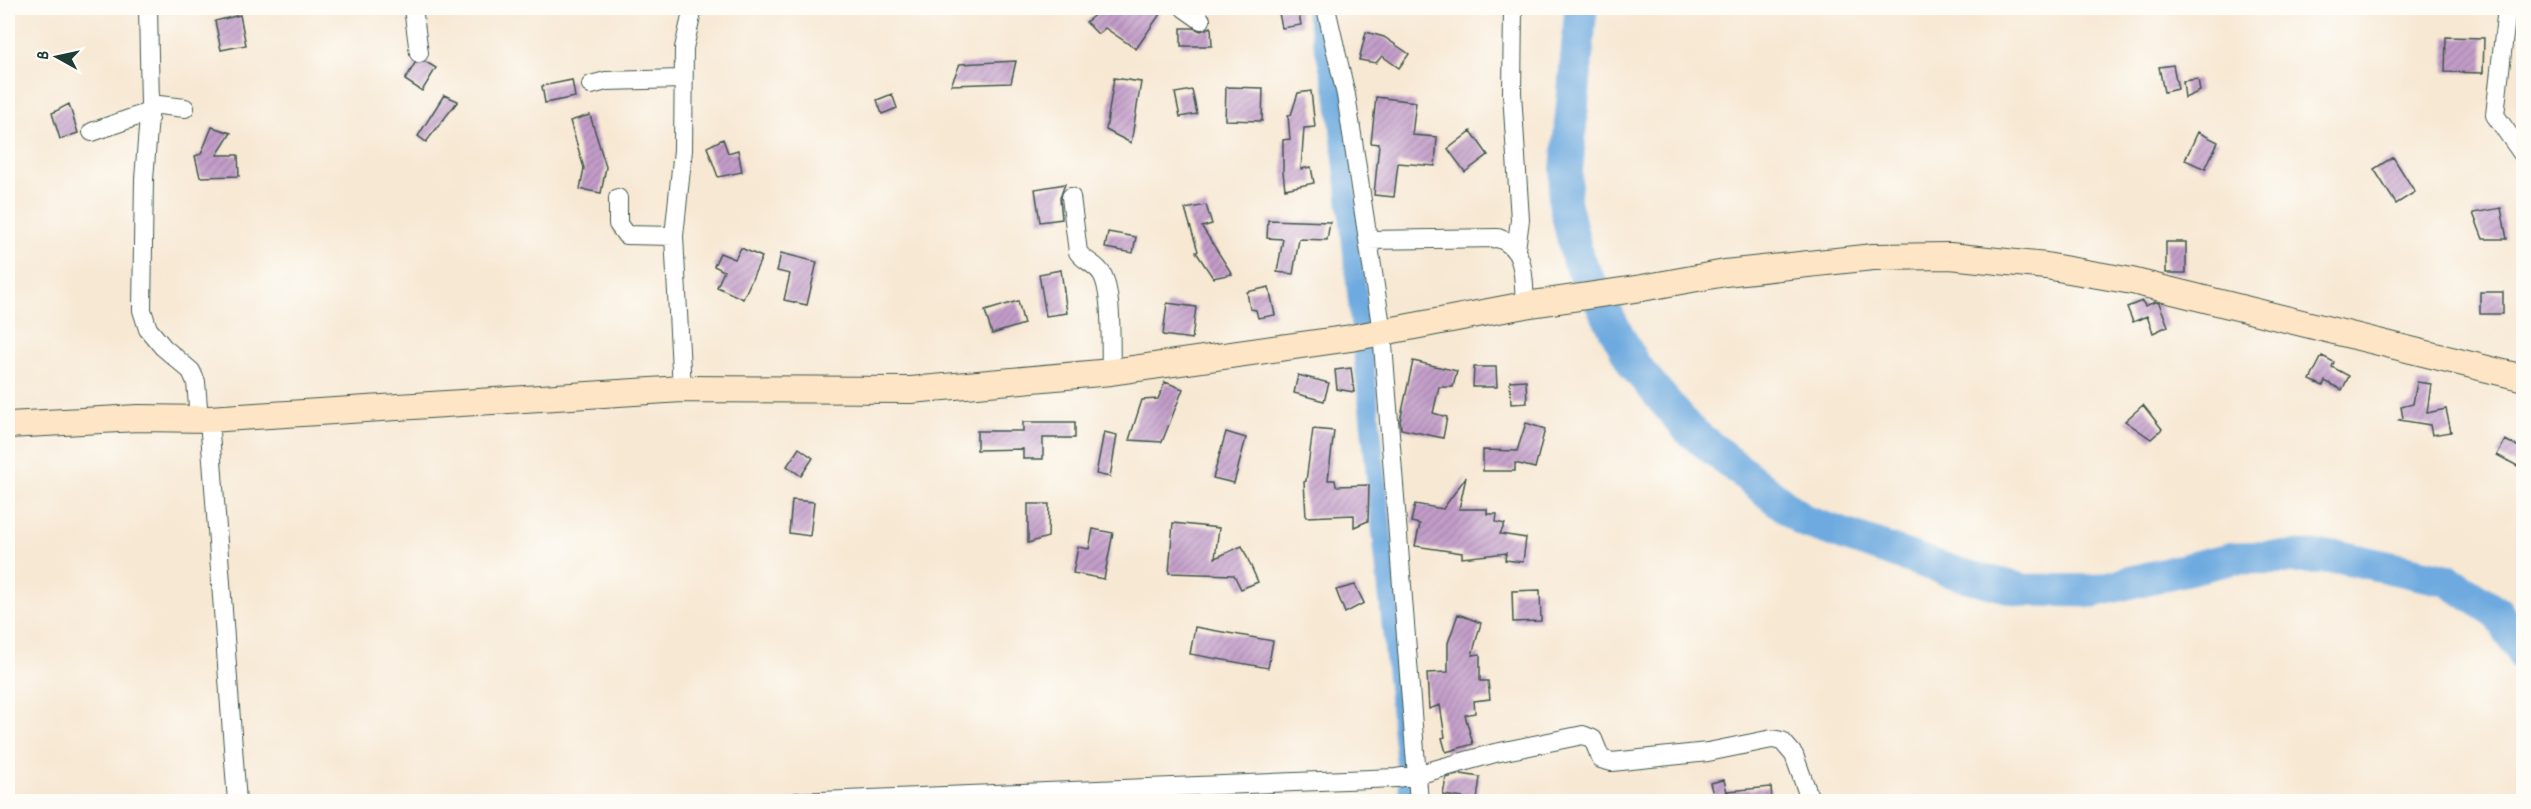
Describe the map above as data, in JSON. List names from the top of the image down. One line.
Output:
{"north":"left"}
